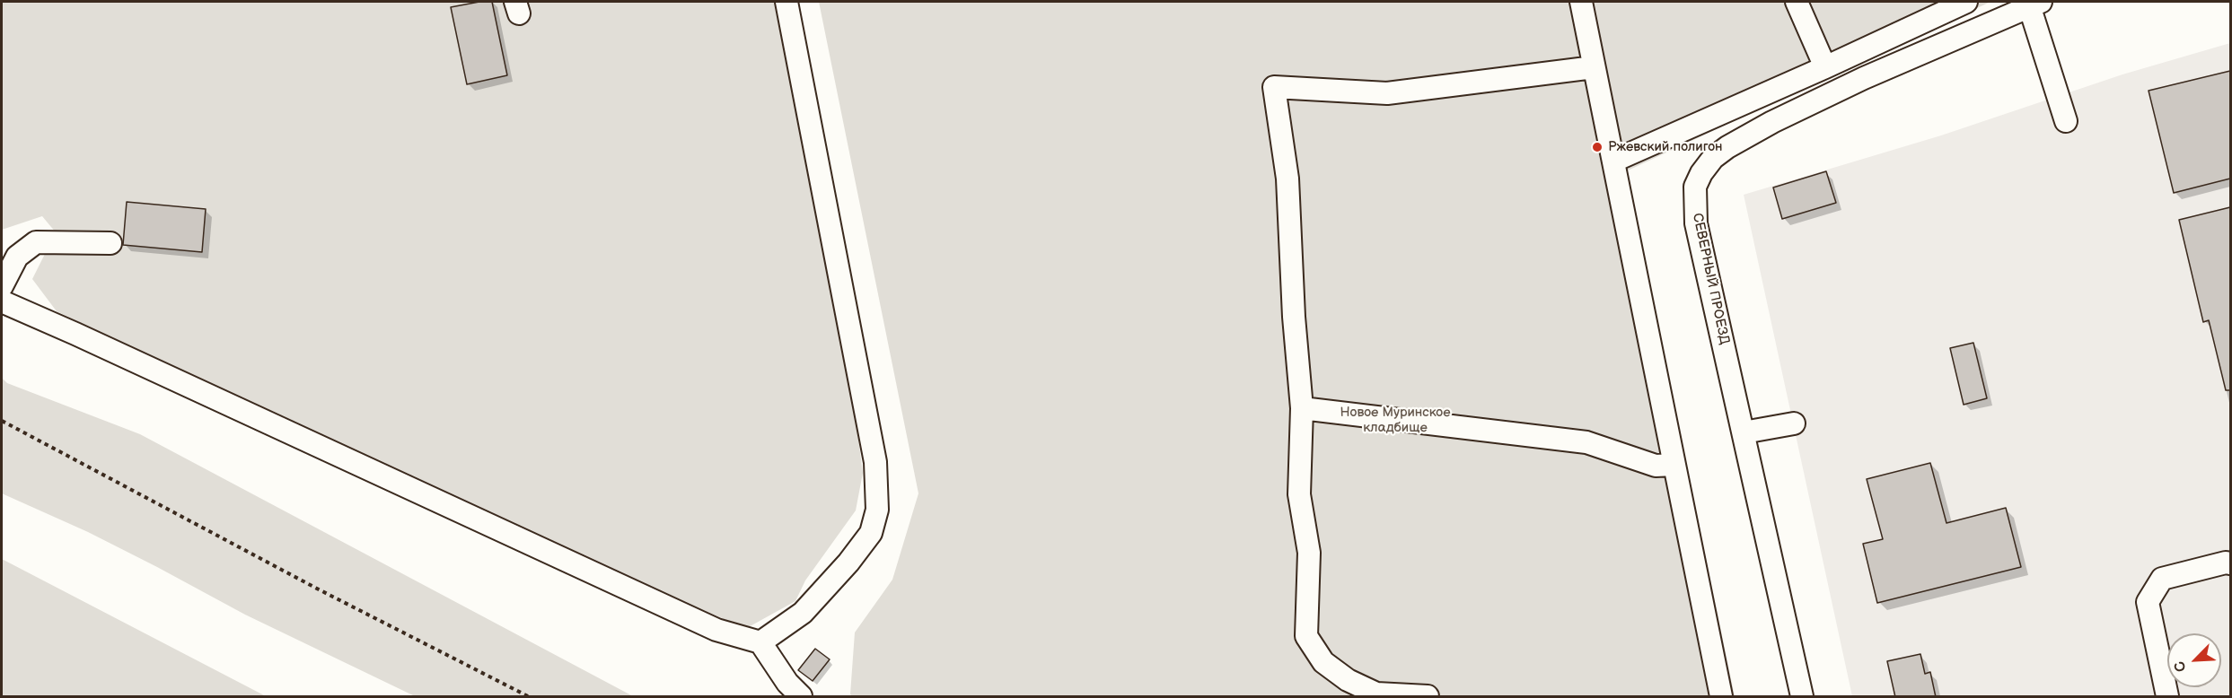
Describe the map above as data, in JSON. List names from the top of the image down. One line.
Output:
{"streets":{"street":["СЕВЕРНЫЙ ПРОЕЗД"]},"parks":["Новое Муринское кладбище"],"places":["Ржевский полигон"],"north":"bottom left"}
